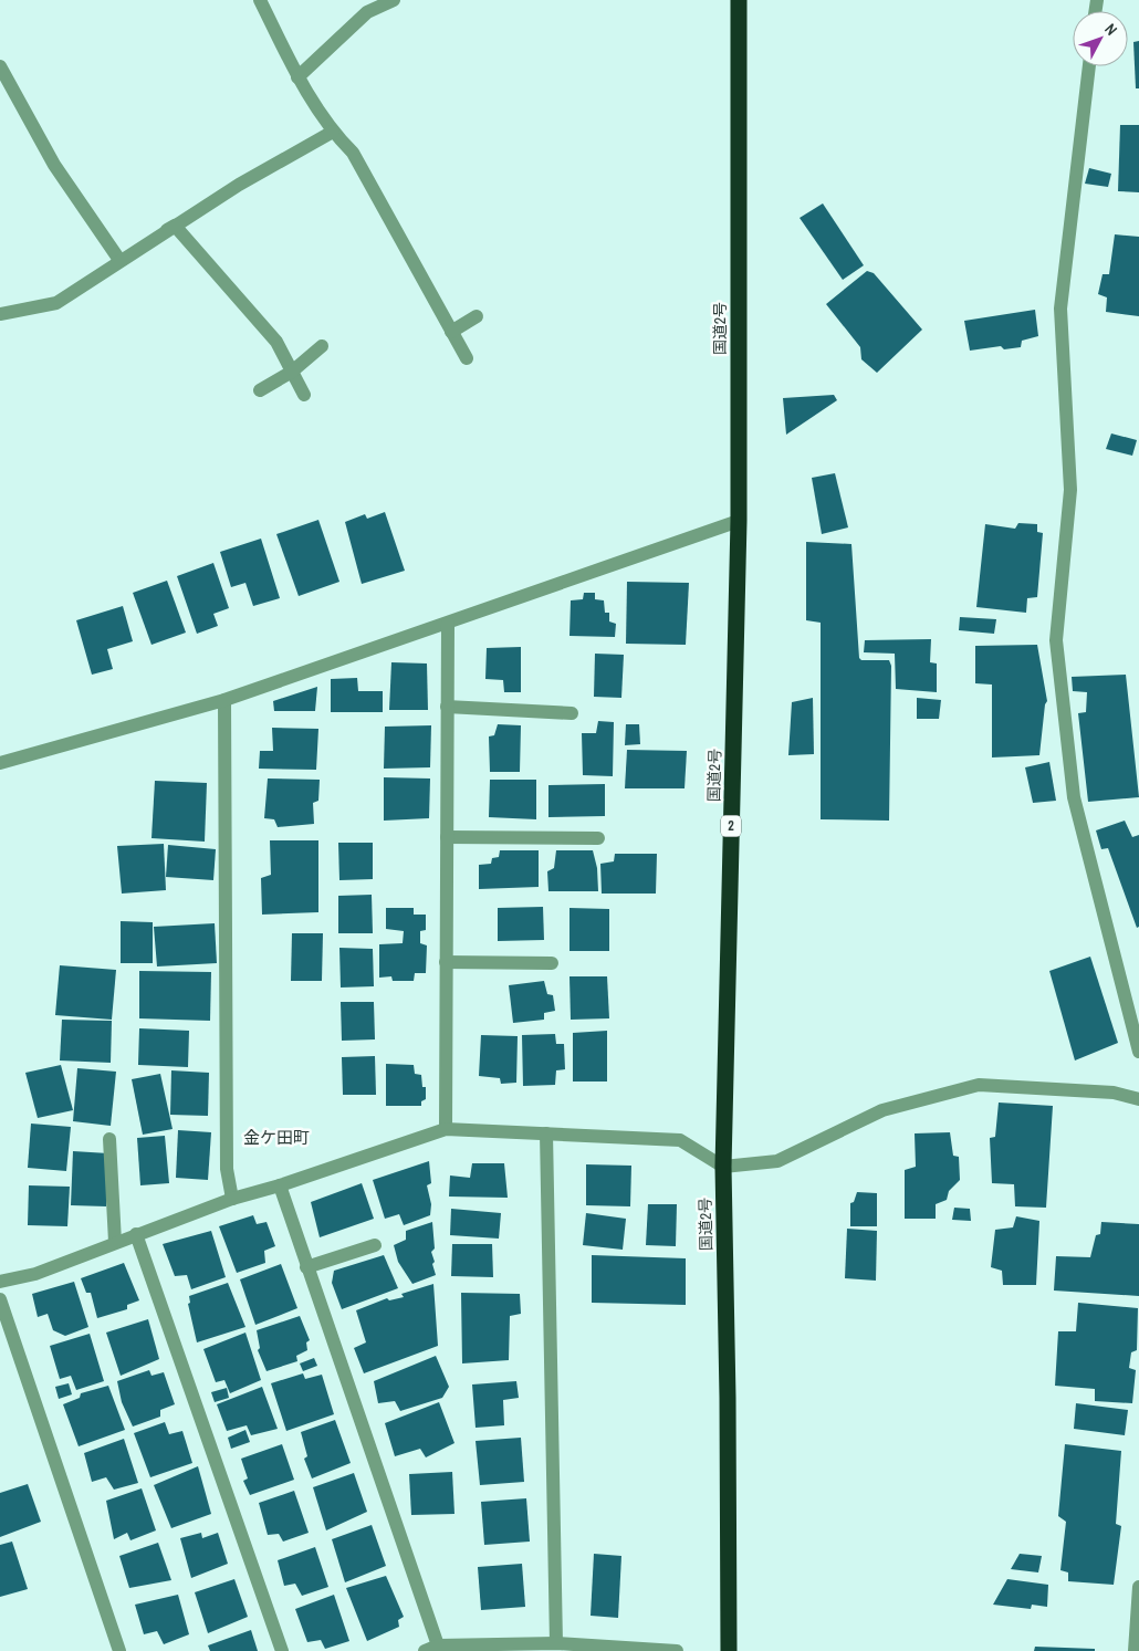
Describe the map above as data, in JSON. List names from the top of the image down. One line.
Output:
{"streets":{"highway":["国道2号","2"]},"districts":["金ケ田町"],"north":"top right"}
